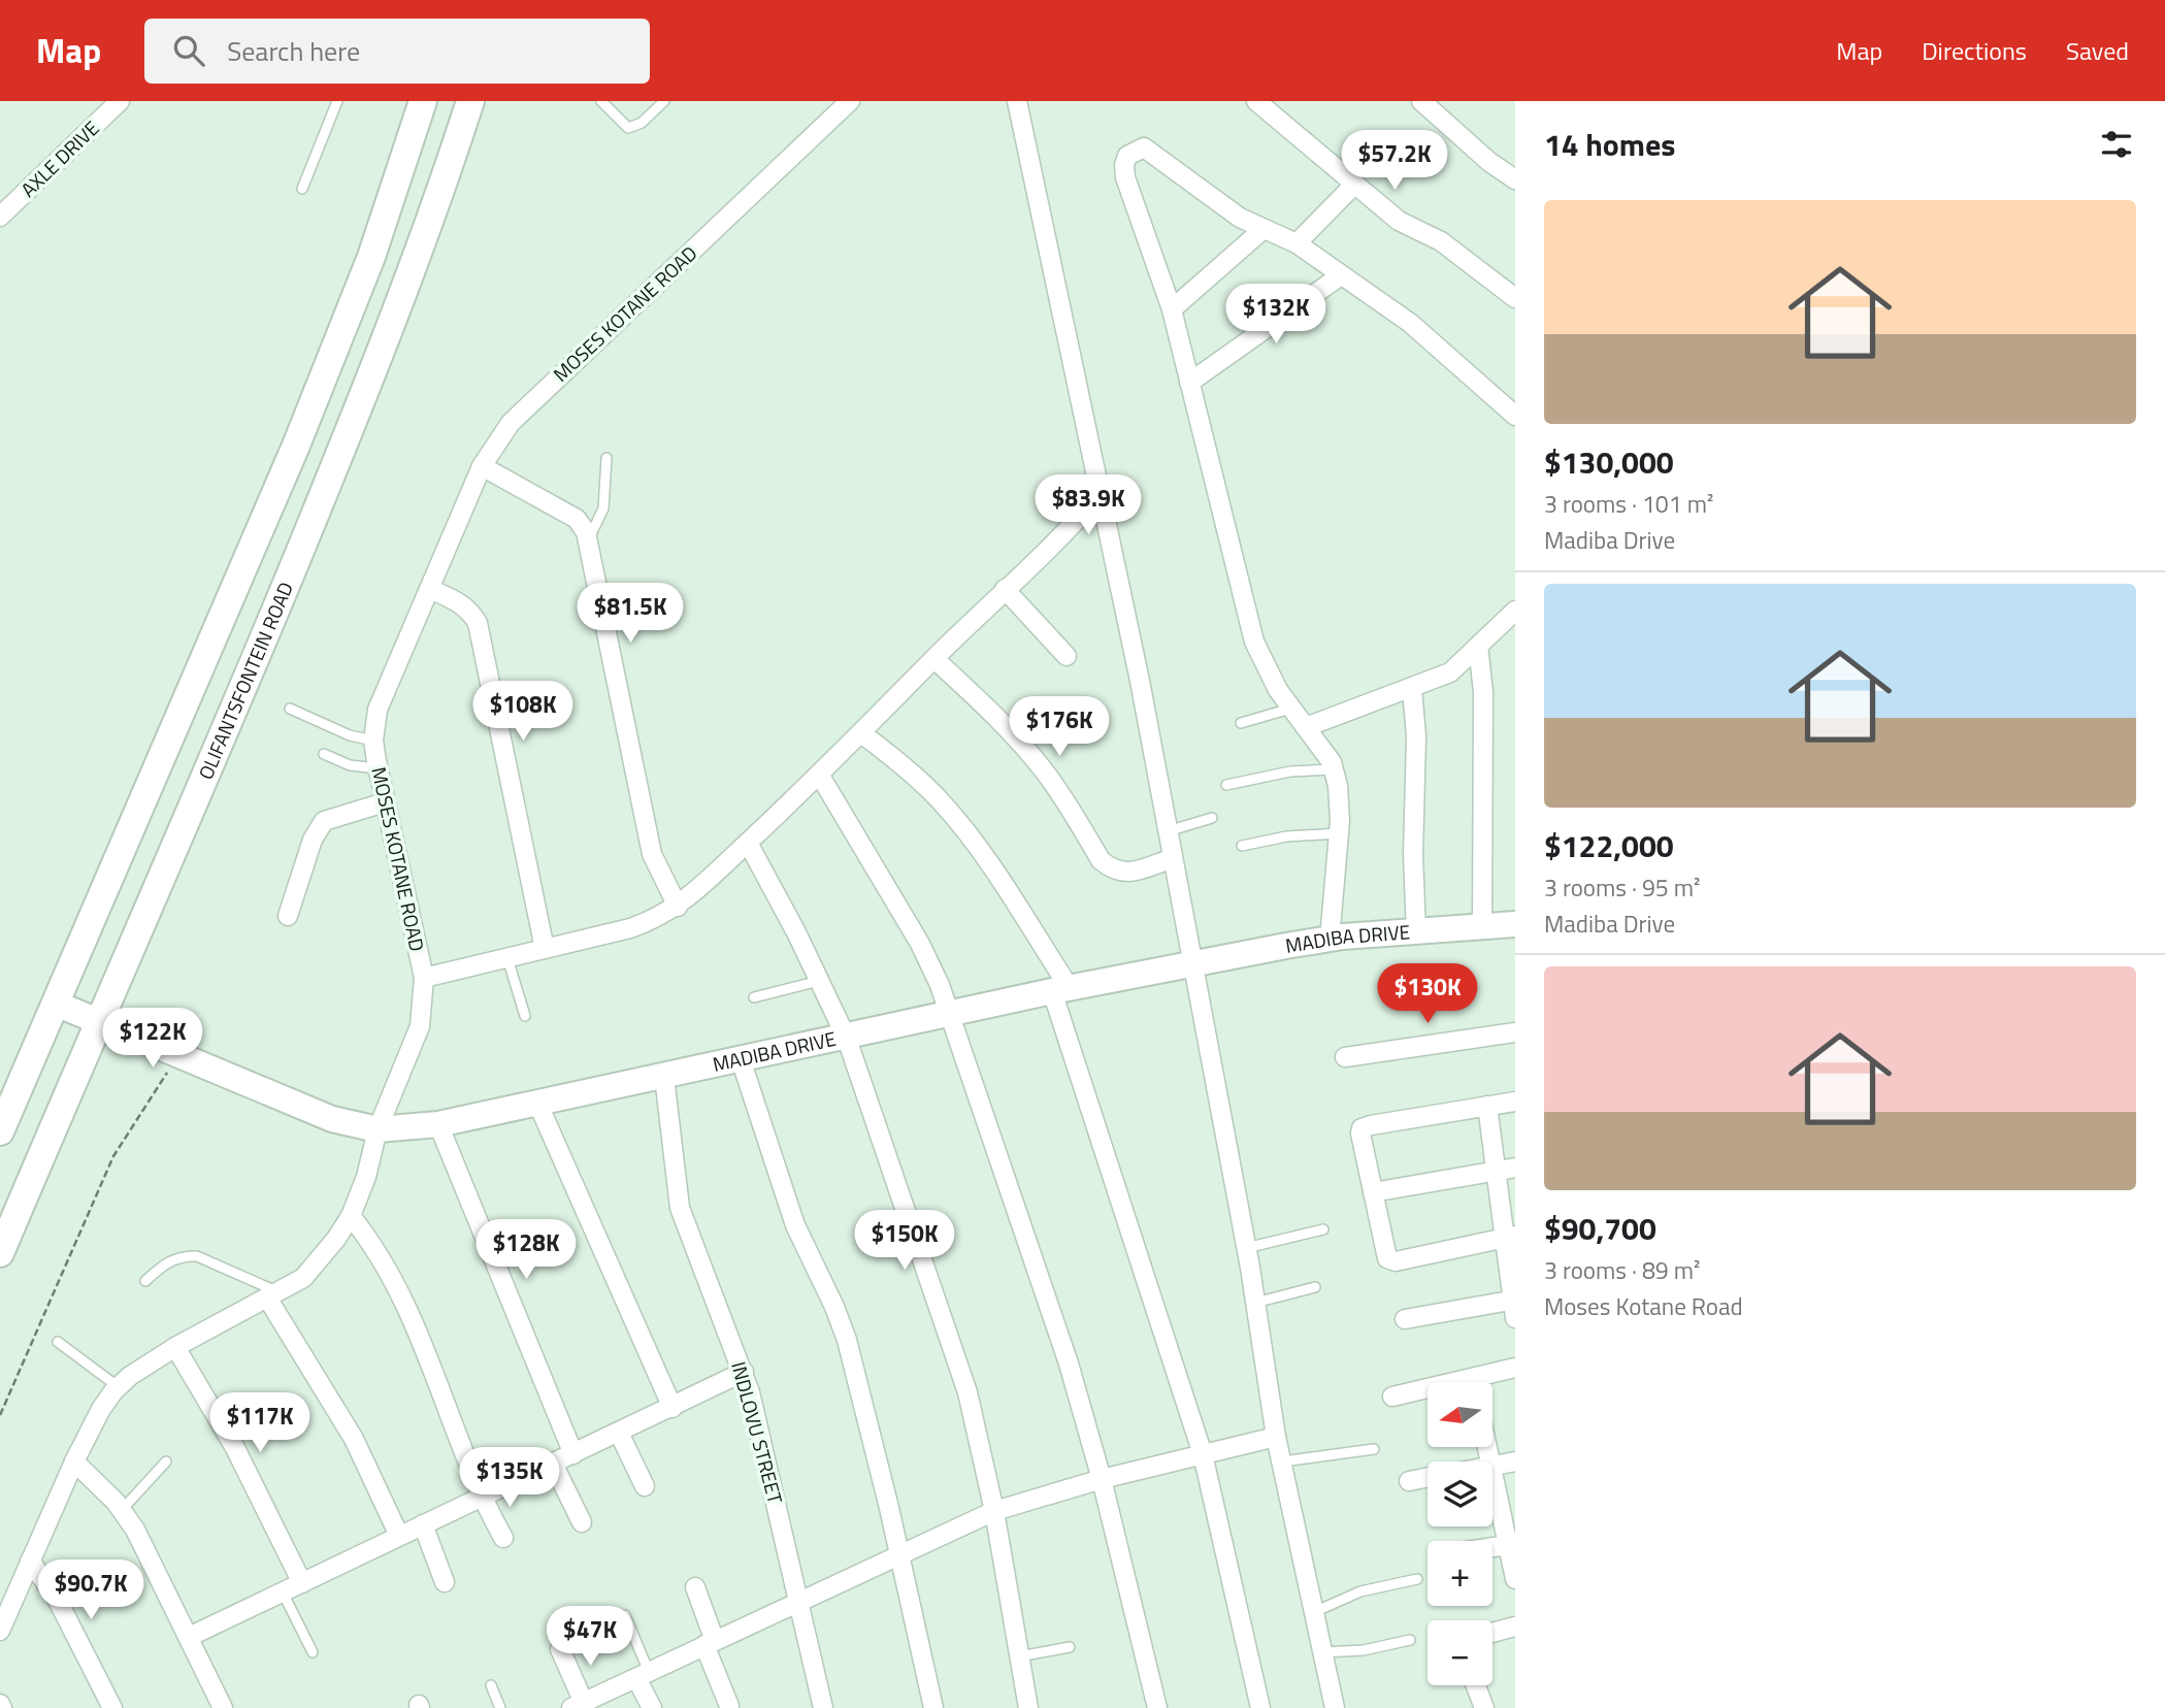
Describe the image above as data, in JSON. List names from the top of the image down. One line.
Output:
{"streets":{"main road":["OLIFANTSFONTEIN ROAD"],"street":["AXLE DRIVE","MOSES KOTANE ROAD","MADIBA DRIVE","INDLOVU STREET"]},"crossings":[["MOSES KOTANE ROAD","MADIBA DRIVE"],["OLIFANTSFONTEIN ROAD","MADIBA DRIVE"],["MADIBA DRIVE","INDLOVU STREET"]],"north":"left","page":{"header":"Map","search":"Search here","nav":["Map","Directions","Saved"],"heading":"14 homes","price":["$57.2K","$132K","$83.9K","$81.5K","$108K","$176K","$130K","$122K","$150K","$128K","$117K","$135K","$90.7K","$47K"],"list":[{"name":"$130,000","note":"3 rooms · 101 m² · Madiba Drive"},{"name":"$122,000","note":"3 rooms · 95 m² · Madiba Drive"},{"name":"$90,700","note":"3 rooms · 89 m² · Moses Kotane Road"}],"map_buttons":["+","−"]}}
